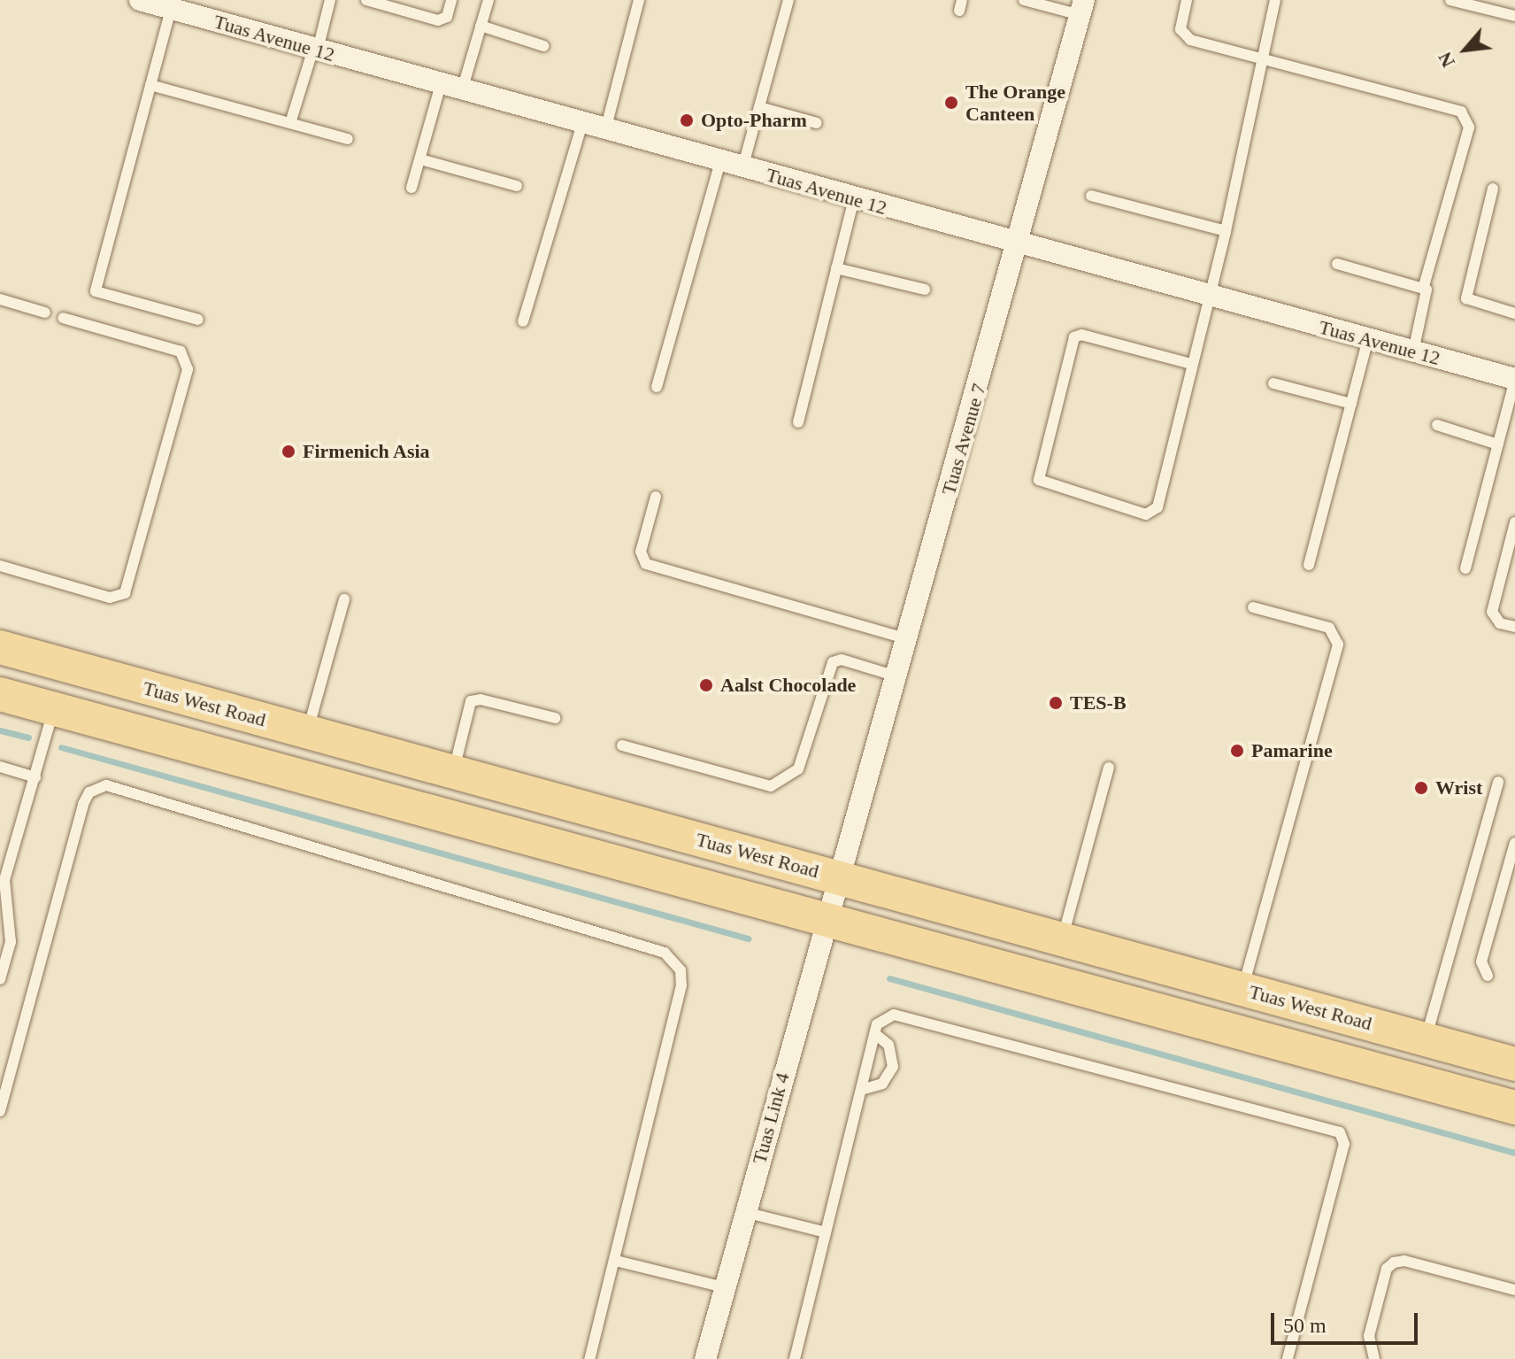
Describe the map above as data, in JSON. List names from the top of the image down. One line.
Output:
{"streets":{"main road":["Tuas West Road"],"street":["Tuas Avenue 12","Tuas Avenue 7","Tuas Link 4"]},"crossings":[["Tuas Avenue 12","Tuas Avenue 7"],["Tuas Avenue 7","Tuas West Road"],["Tuas Avenue 7","Tuas Link 4"],["Tuas West Road","Tuas Link 4"]],"places":["The Orange Canteen","Opto-Pharm","Firmenich Asia","Aalst Chocolade","TES-B","Pamarine","Wrist"],"scale_bar":"50 m","north":"bottom left"}
